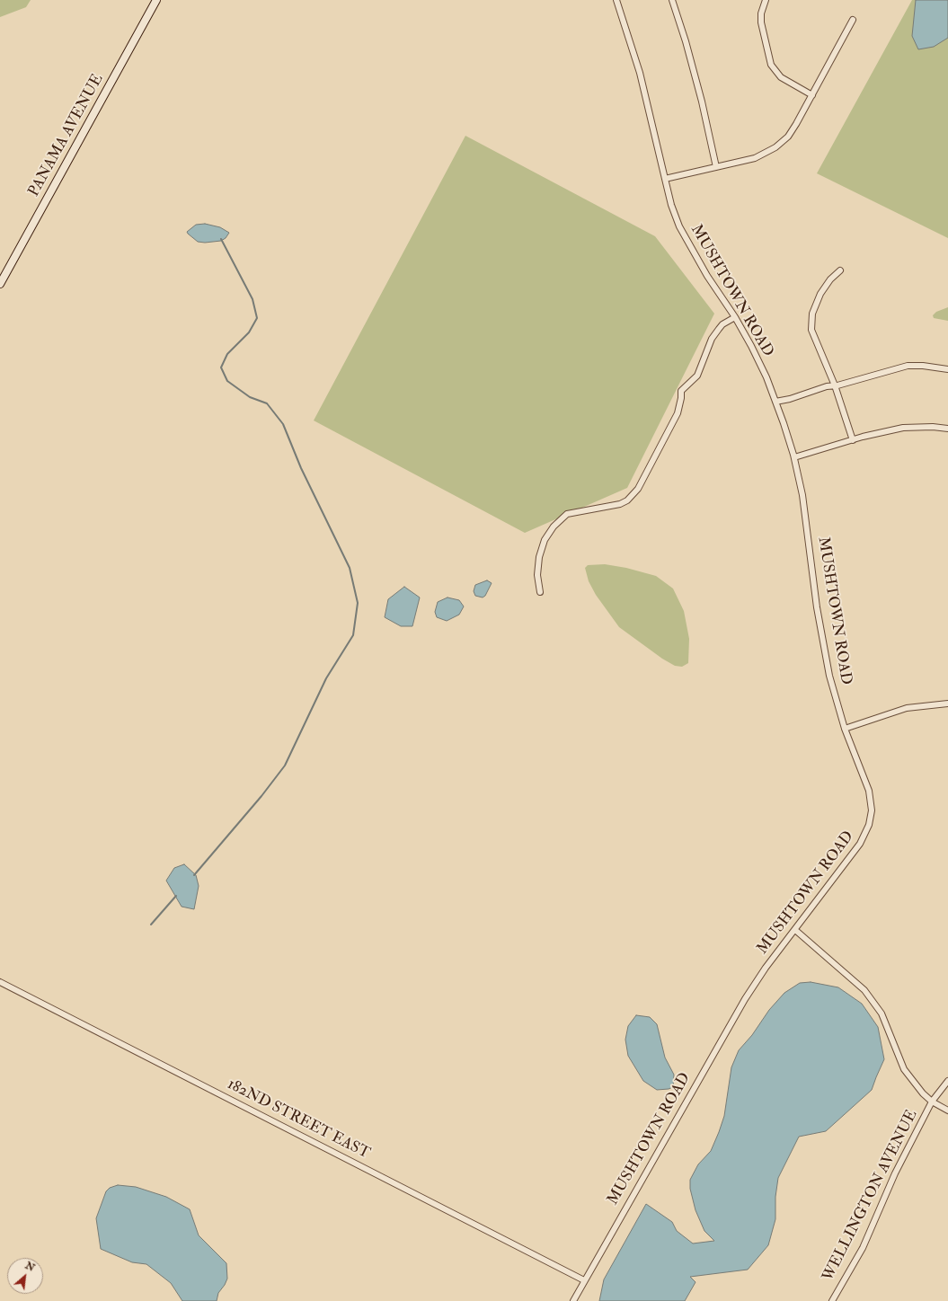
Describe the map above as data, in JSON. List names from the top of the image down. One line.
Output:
{"streets":{"main road":["PANAMA AVENUE"],"street":["MUSHTOWN ROAD","182ND STREET EAST","WELLINGTON AVENUE"]},"crossings":[["MUSHTOWN ROAD","182ND STREET EAST"]],"north":"top right"}
